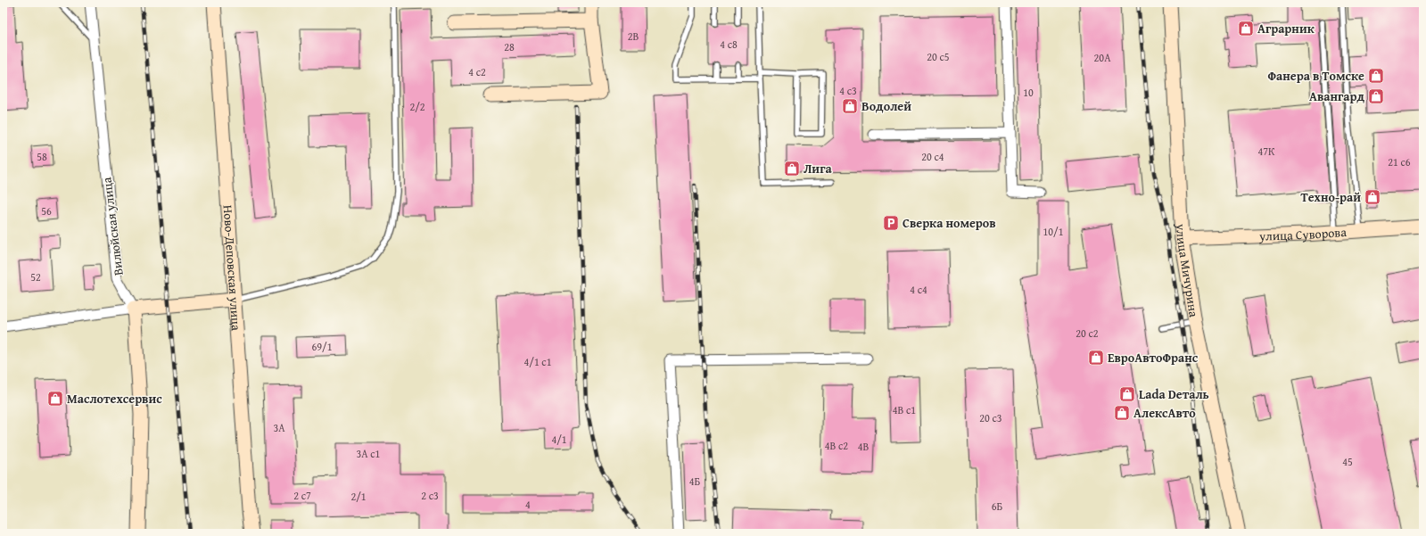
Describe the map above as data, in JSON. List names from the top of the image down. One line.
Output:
{"streets":{"street":["Вилюйская улица","улица Суворова","Ново-Деповская улица","улица Мичурина"]},"crossings":[["улица Суворова","улица Мичурина"]],"places":{"shop":["Аграрник","Фанера в Томске","Авангард","Водолей","Лига","Техно-рай","ЕвроАвтоФранс","Lada Dеталь","Маслотехсервис","АлексАвто"],"parking":["Сверка номеров"]},"house_numbers":["2В","4 с8","28","20 с5","20А","4 с2","4 с3","10","2/2","47К","58","20 с4","21 с6","56","10/1","52","4 с4","20 с2","69/1","4/1 с1","4В с1","20 с3","3А","4/1","4В с2","4В","3А с1","45","4Б","2 с7","2 с3","2/1","4","6Б"]}
